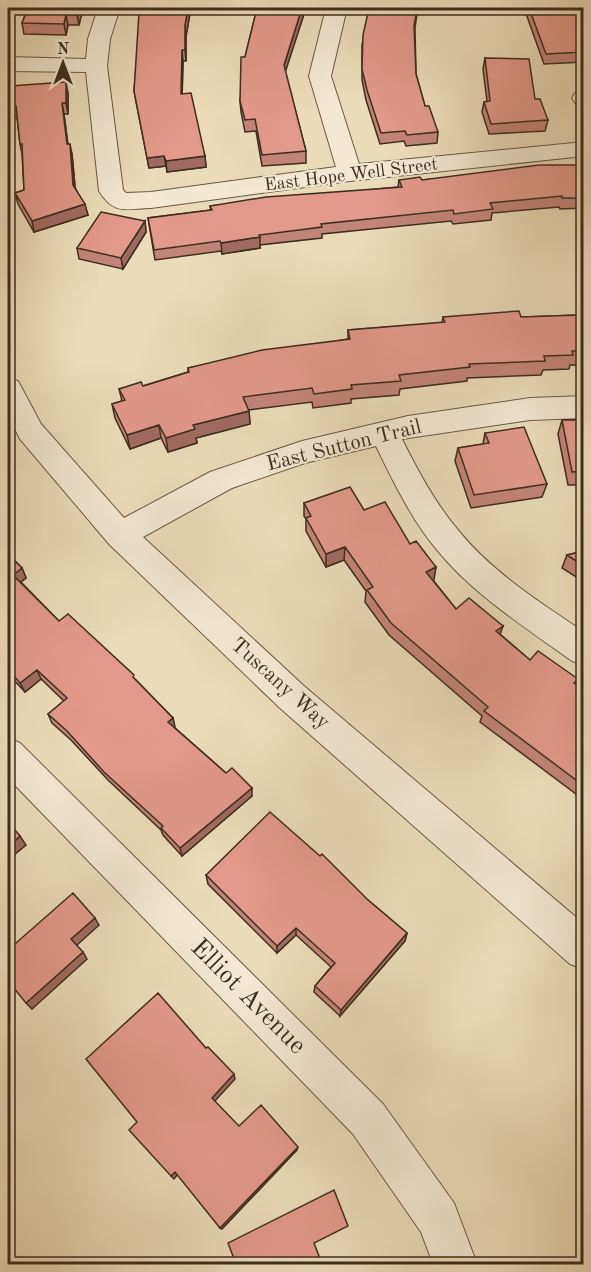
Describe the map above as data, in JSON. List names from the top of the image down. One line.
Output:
{"streets":{"street":["East Hope Well Street","East Sutton Trail","Tuscany Way","Elliot Avenue"]},"crossings":[["East Sutton Trail","Tuscany Way"]],"north":"top"}
